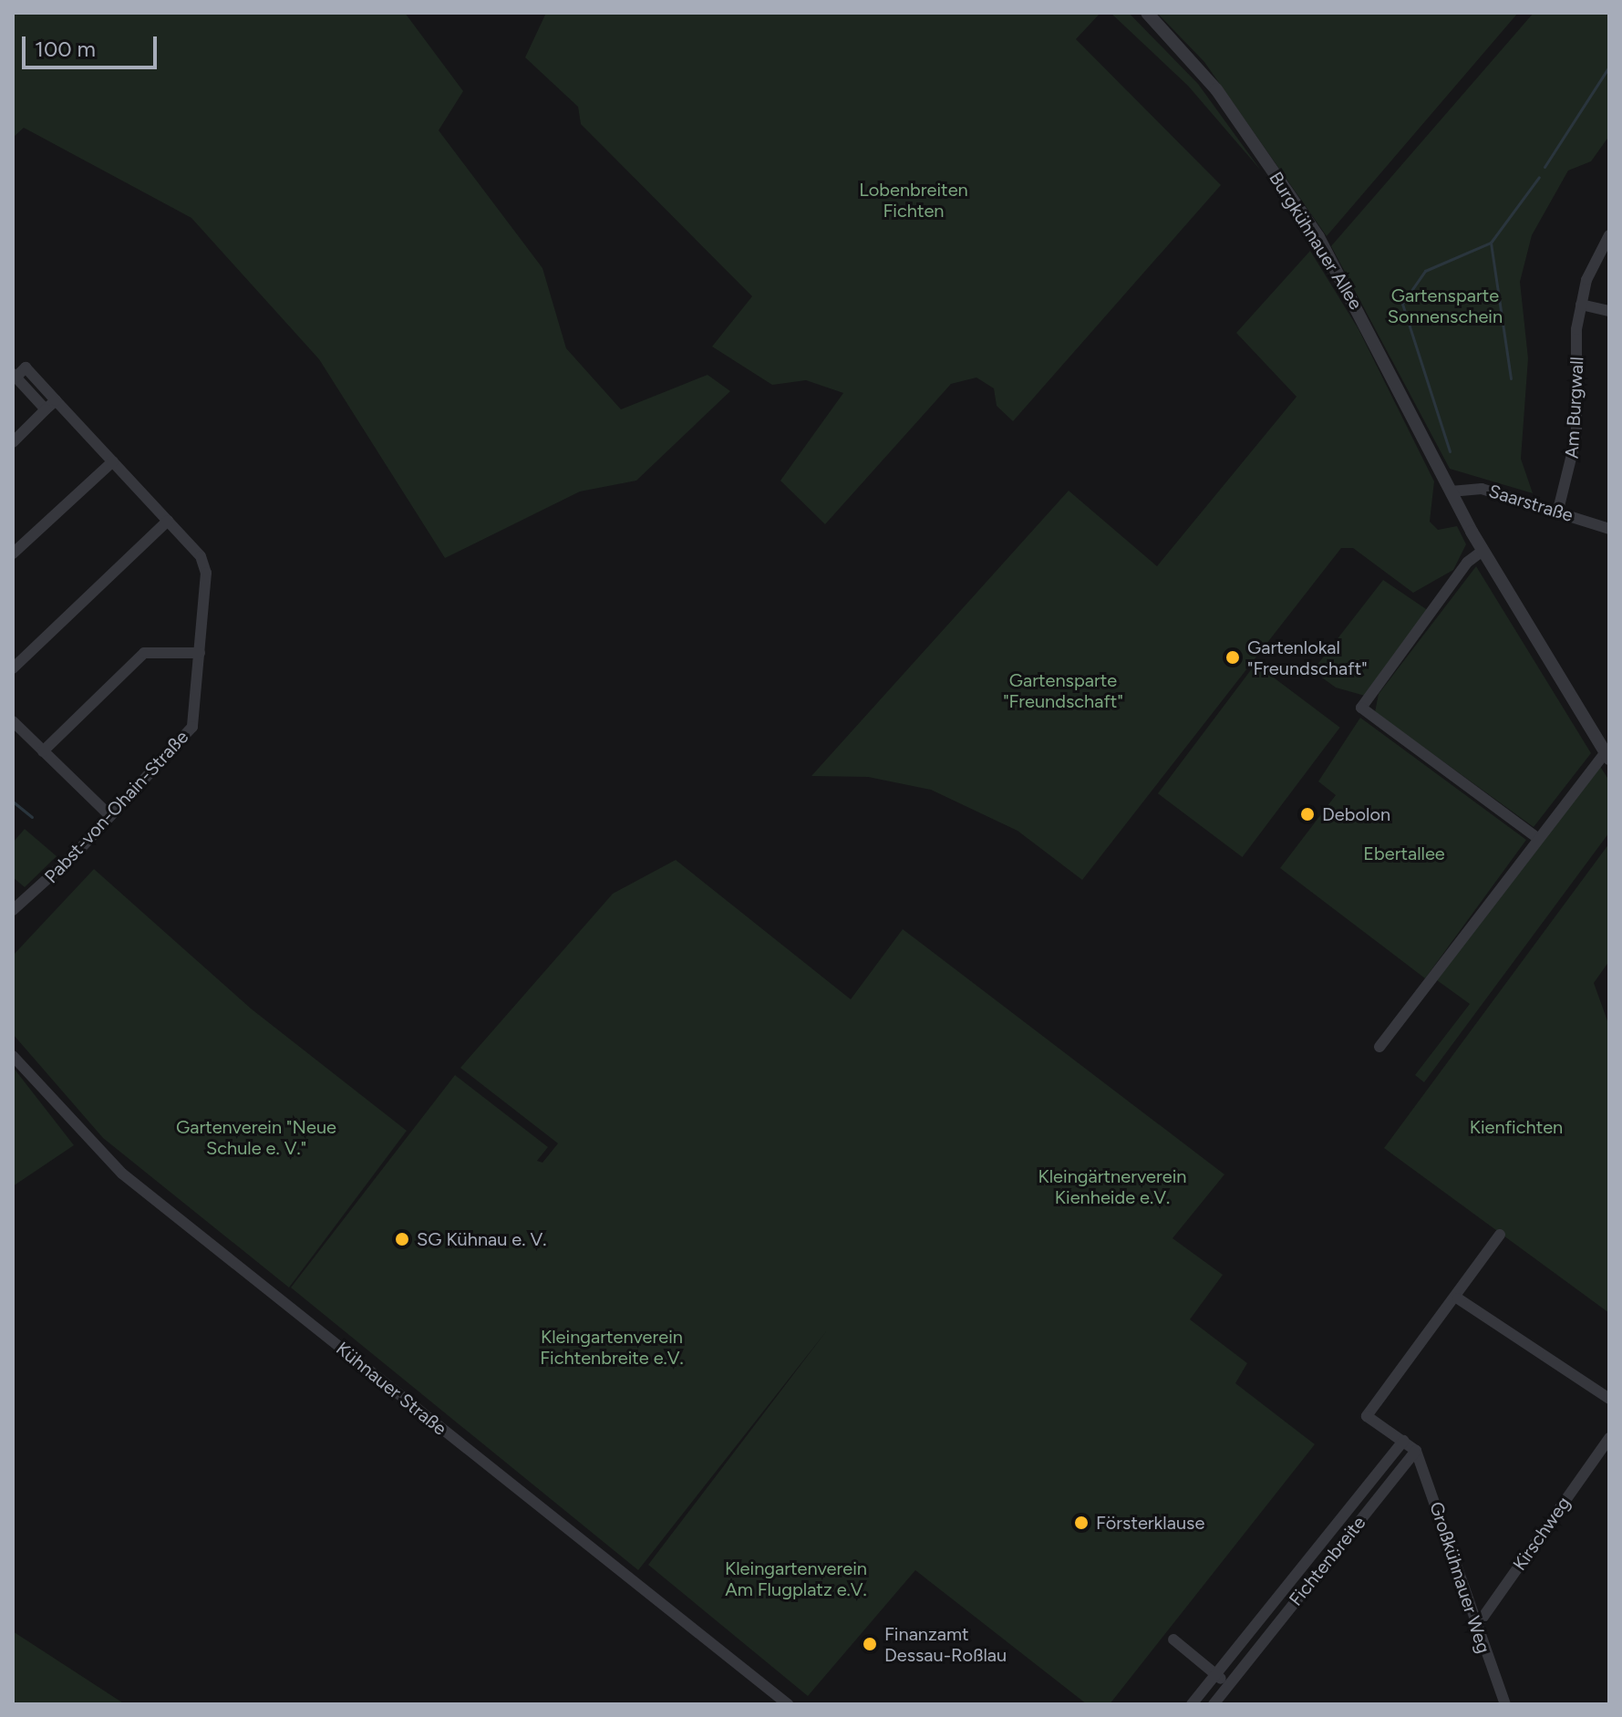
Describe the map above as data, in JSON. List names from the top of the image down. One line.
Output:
{"streets":{"street":["Burgkühnauer Allee","Am Burgwall","Saarstraße","Pabst-von-Ohain-Straße","Kühnauer Straße","Kirschweg","Fichtenbreite","Großkühnauer Weg"]},"crossings":[["Burgkühnauer Allee","Saarstraße"],["Am Burgwall","Saarstraße"],["Kirschweg","Großkühnauer Weg"],["Fichtenbreite","Großkühnauer Weg"]],"parks":["Lobenbreiten Fichten","Gartensparte Sonnenschein","Gartensparte \"Freundschaft\"","Ebertallee","Gartenverein \"Neue Schule e. V.\"","Kienfichten","Kleingärtnerverein Kienheide e.V.","Kleingartenverein Fichtenbreite e.V.","Kleingartenverein Am Flugplatz e.V."],"places":["Gartenlokal \"Freundschaft\"","Debolon","SG Kühnau e. V.","Försterklause","Finanzamt Dessau-Roßlau"],"scale_bar":"100 m"}
